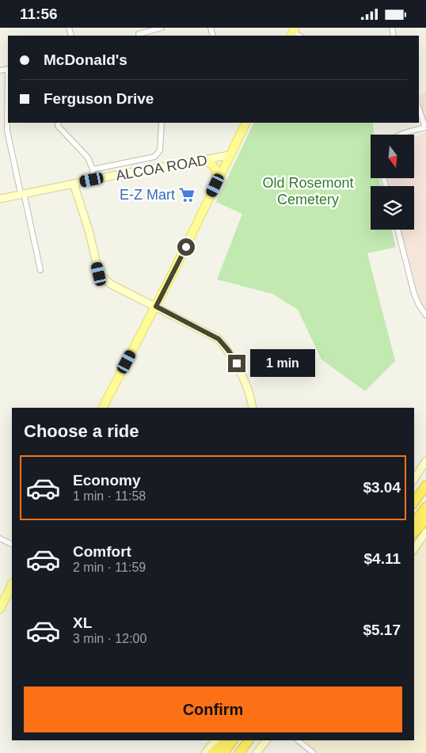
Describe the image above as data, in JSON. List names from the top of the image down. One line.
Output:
{"streets":{"main road":["ALCOA ROAD"]},"parks":["Old Rosemont Cemetery"],"places":{"supermarket":["E-Z Mart"]},"north":"bottom","page":{"status":"11:56","banner":["McDonald's","Ferguson Drive"],"bubble":"1 min","heading":"Choose a ride","list":[{"name":"Economy","note":"1 min · 11:58","value":"$3.04"},{"name":"Comfort","note":"2 min · 11:59","value":"$4.11"},{"name":"XL","note":"3 min · 12:00","value":"$5.17"}],"buttons":"Confirm"}}
